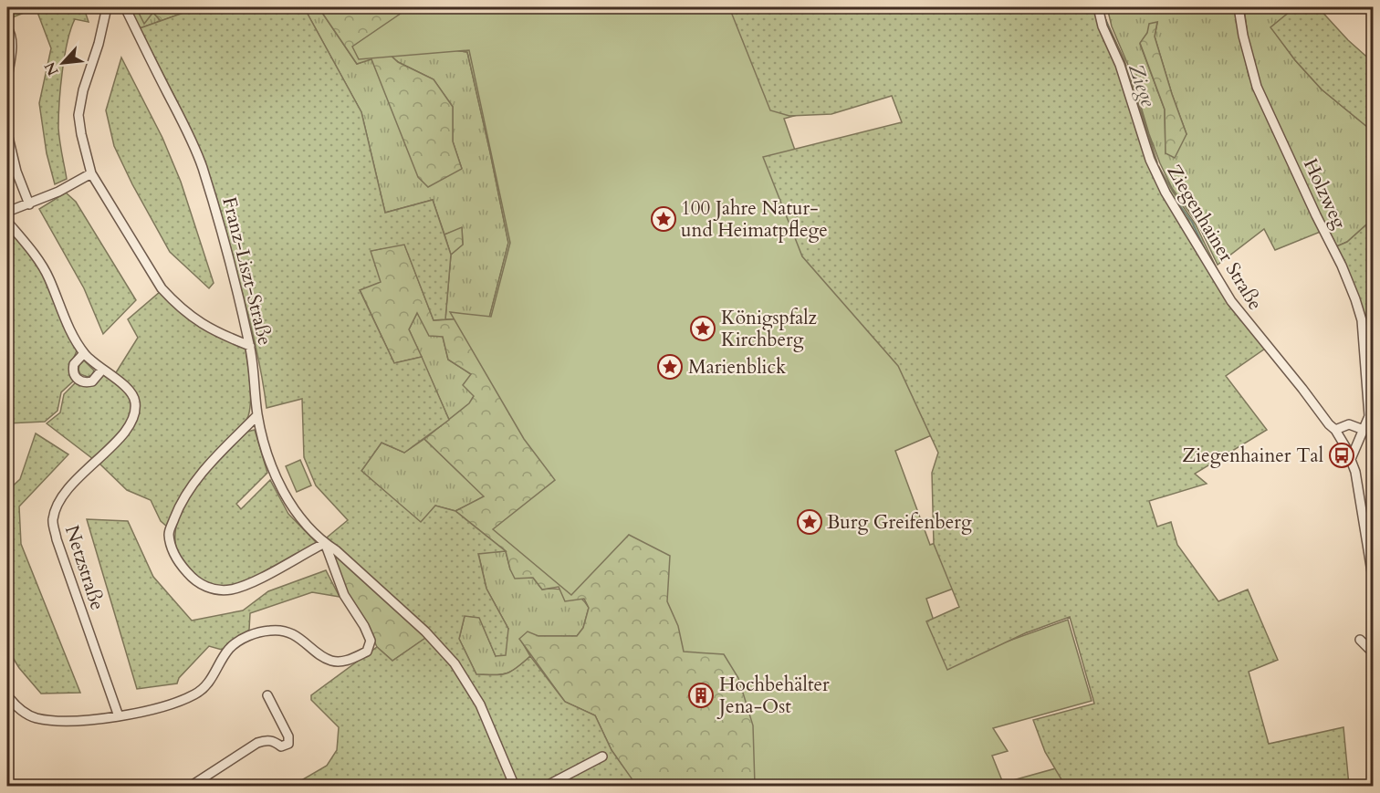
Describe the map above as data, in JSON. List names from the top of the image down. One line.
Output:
{"streets":{"street":["Holzweg","Ziegenhainer Straße","Franz-Liszt-Straße","Netzstraße"]},"crossings":[["Holzweg","Ziegenhainer Straße"]],"water":["Ziege"],"places":{"place":["100 Jahre Natur- und Heimatpflege","Königspfalz Kirchberg","Marienblick","Burg Greifenberg"],"bus stop":["Ziegenhainer Tal"],"building":["Hochbehälter Jena-Ost"]},"north":"bottom left"}
